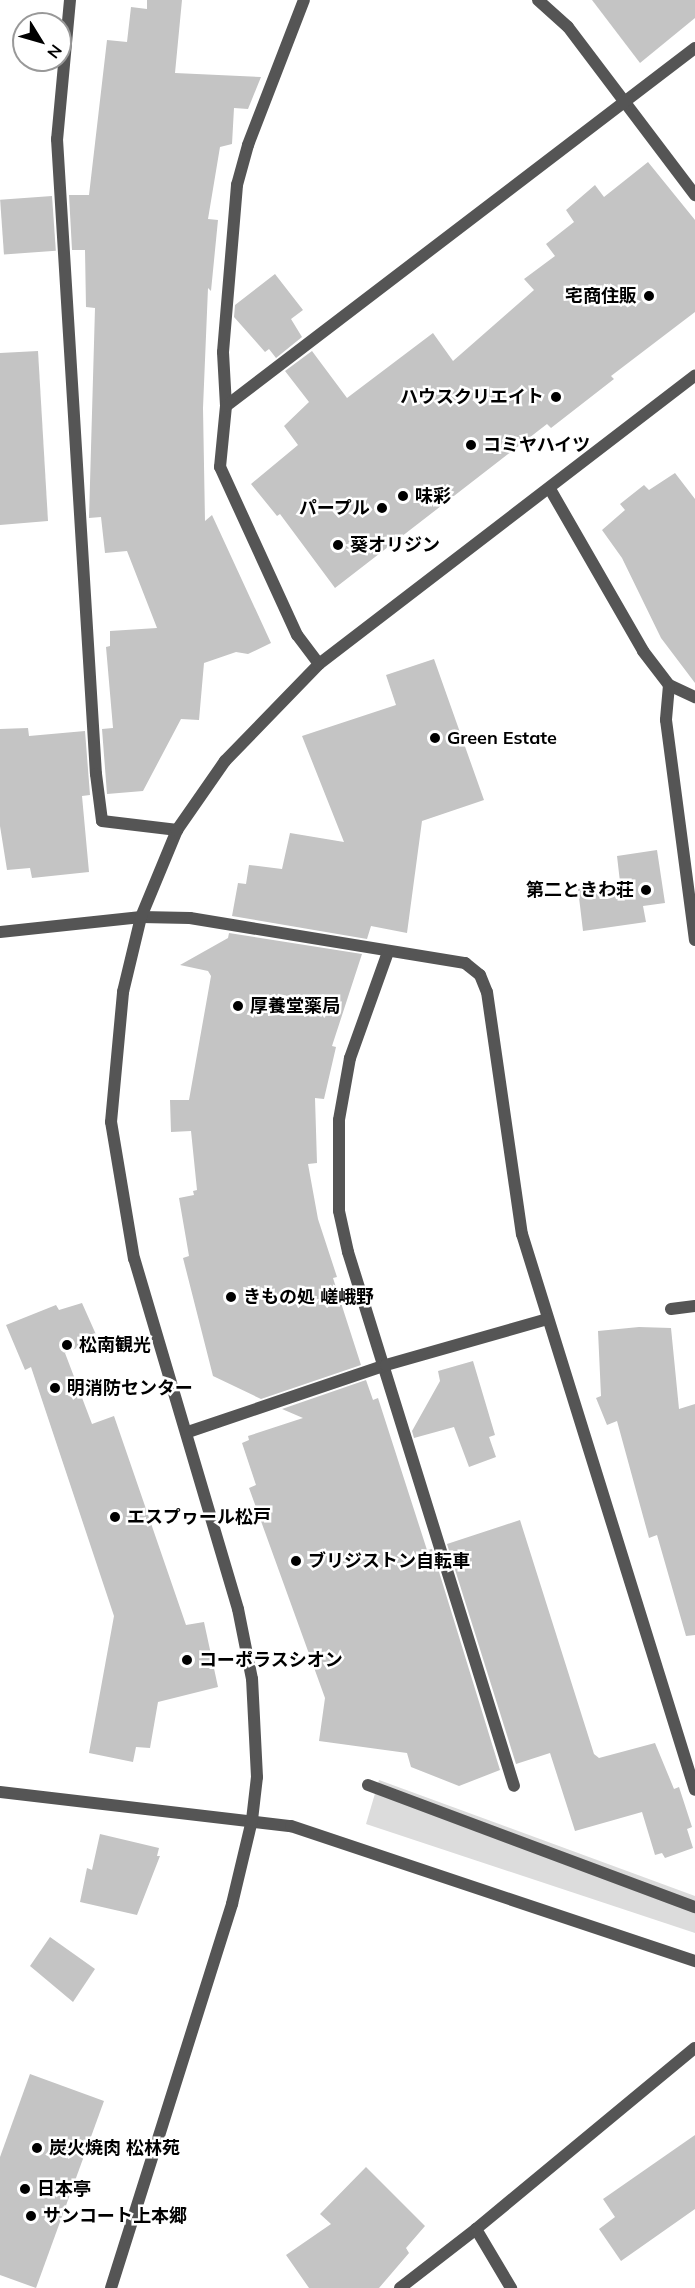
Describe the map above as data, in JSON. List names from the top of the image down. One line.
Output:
{"places":["宅商住販","ハウスクリエイト","コミヤハイツ","味彩","パープル","葵オリジン","Green Estate","第二ときわ荘","厚養堂薬局","きもの処 嵯峨野","松南観光","明消防センター","エスプヮール松戸","ブリジストン自転車","コーポラスシオン","炭火焼肉 松林苑","日本亭","サンコート上本郷"],"north":"bottom right"}
